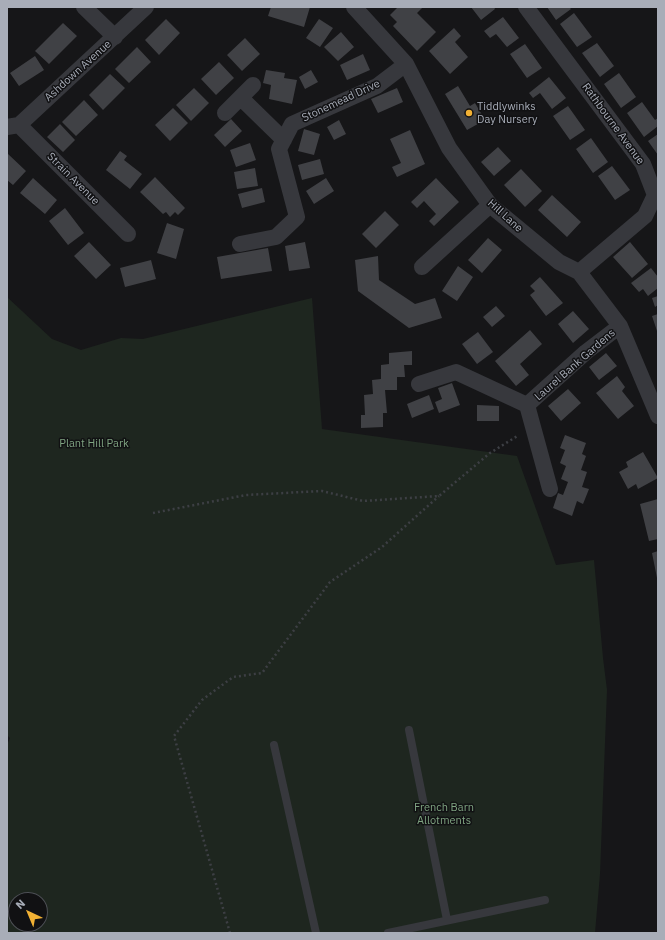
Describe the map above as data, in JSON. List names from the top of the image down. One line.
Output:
{"streets":{"street":["Ashdown Avenue","Stonemead Drive","Rathbourne Avenue","Strain Avenue","Hill Lane","Laurel Bank Gardens"]},"crossings":[["Ashdown Avenue","Strain Avenue"],["Stonemead Drive","Hill Lane"],["Rathbourne Avenue","Hill Lane"],["Hill Lane","Laurel Bank Gardens"]],"parks":["Plant Hill Park","French Barn Allotments"],"places":["Tiddlywinks Day Nursery"],"north":"top left"}
